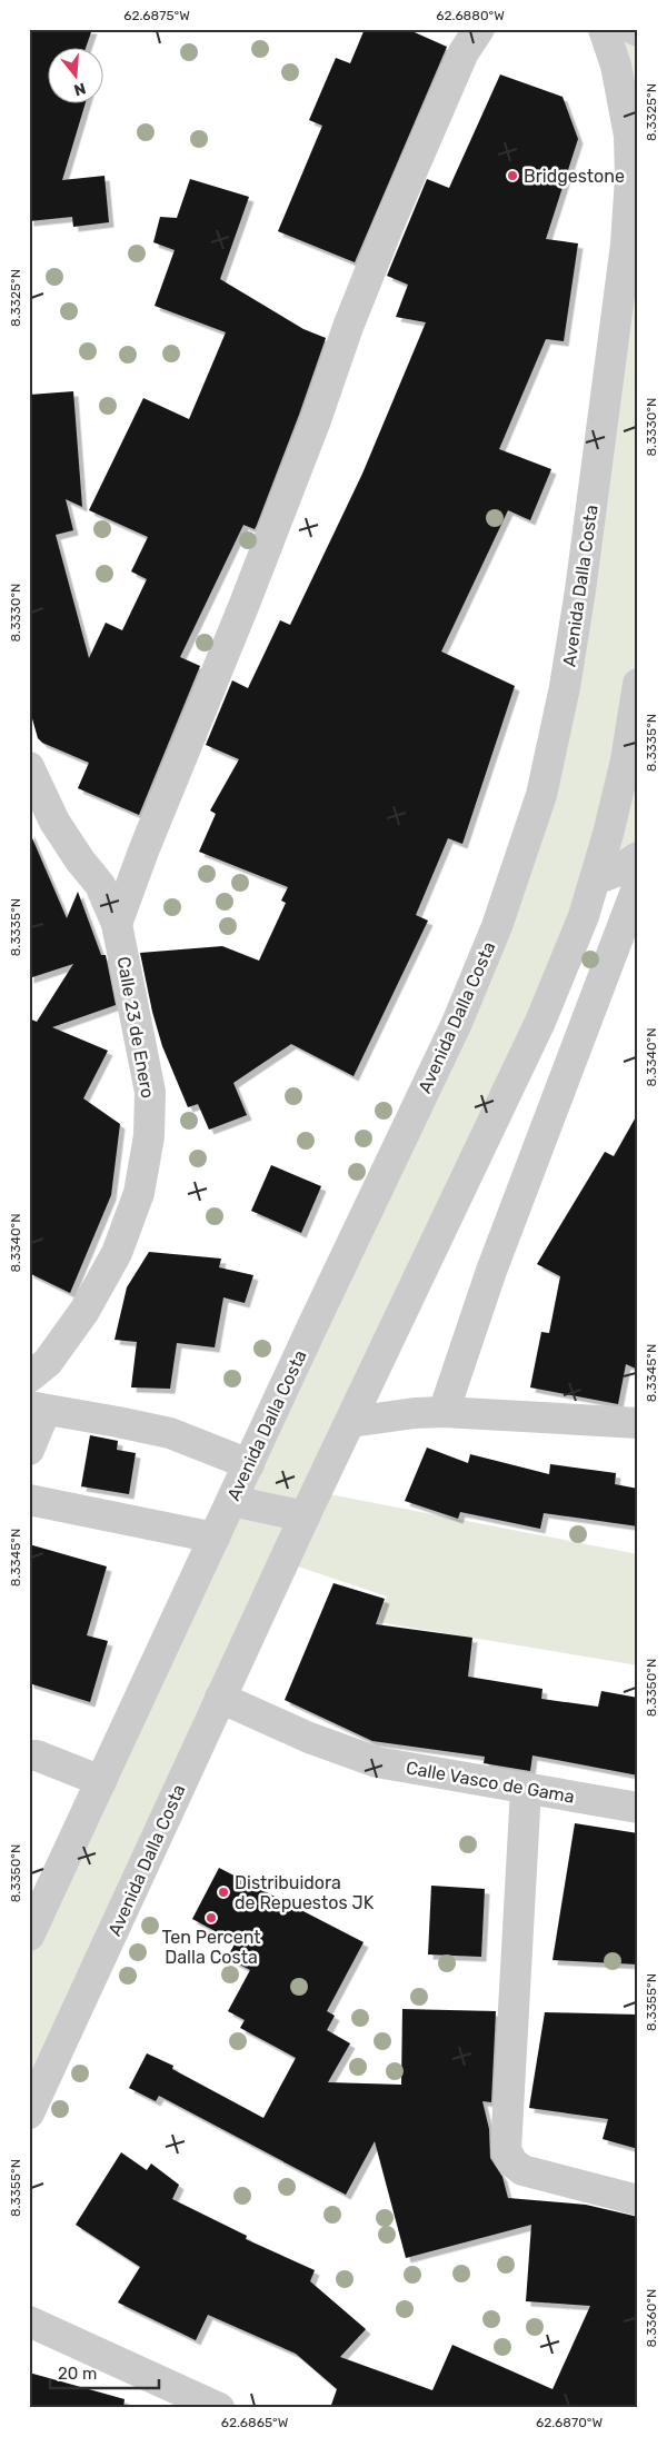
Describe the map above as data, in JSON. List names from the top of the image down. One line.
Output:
{"streets":{"street":["Avenida Dalla Costa","Calle 23 de Enero","Calle Vasco de Gama"]},"crossings":[["Avenida Dalla Costa","Calle Vasco de Gama"]],"places":["Bridgestone","Distribuidora de Repuestos JK","Ten Percent Dalla Costa"],"scale_bar":"20 m","north":"bottom","coordinates":["62.6875°W","62.6880°W","8.3325°N","8.3330°N","8.3335°N","8.3340°N","8.3345°N","8.3350°N","8.3355°N","8.3360°N","62.6865°W","62.6870°W"]}
